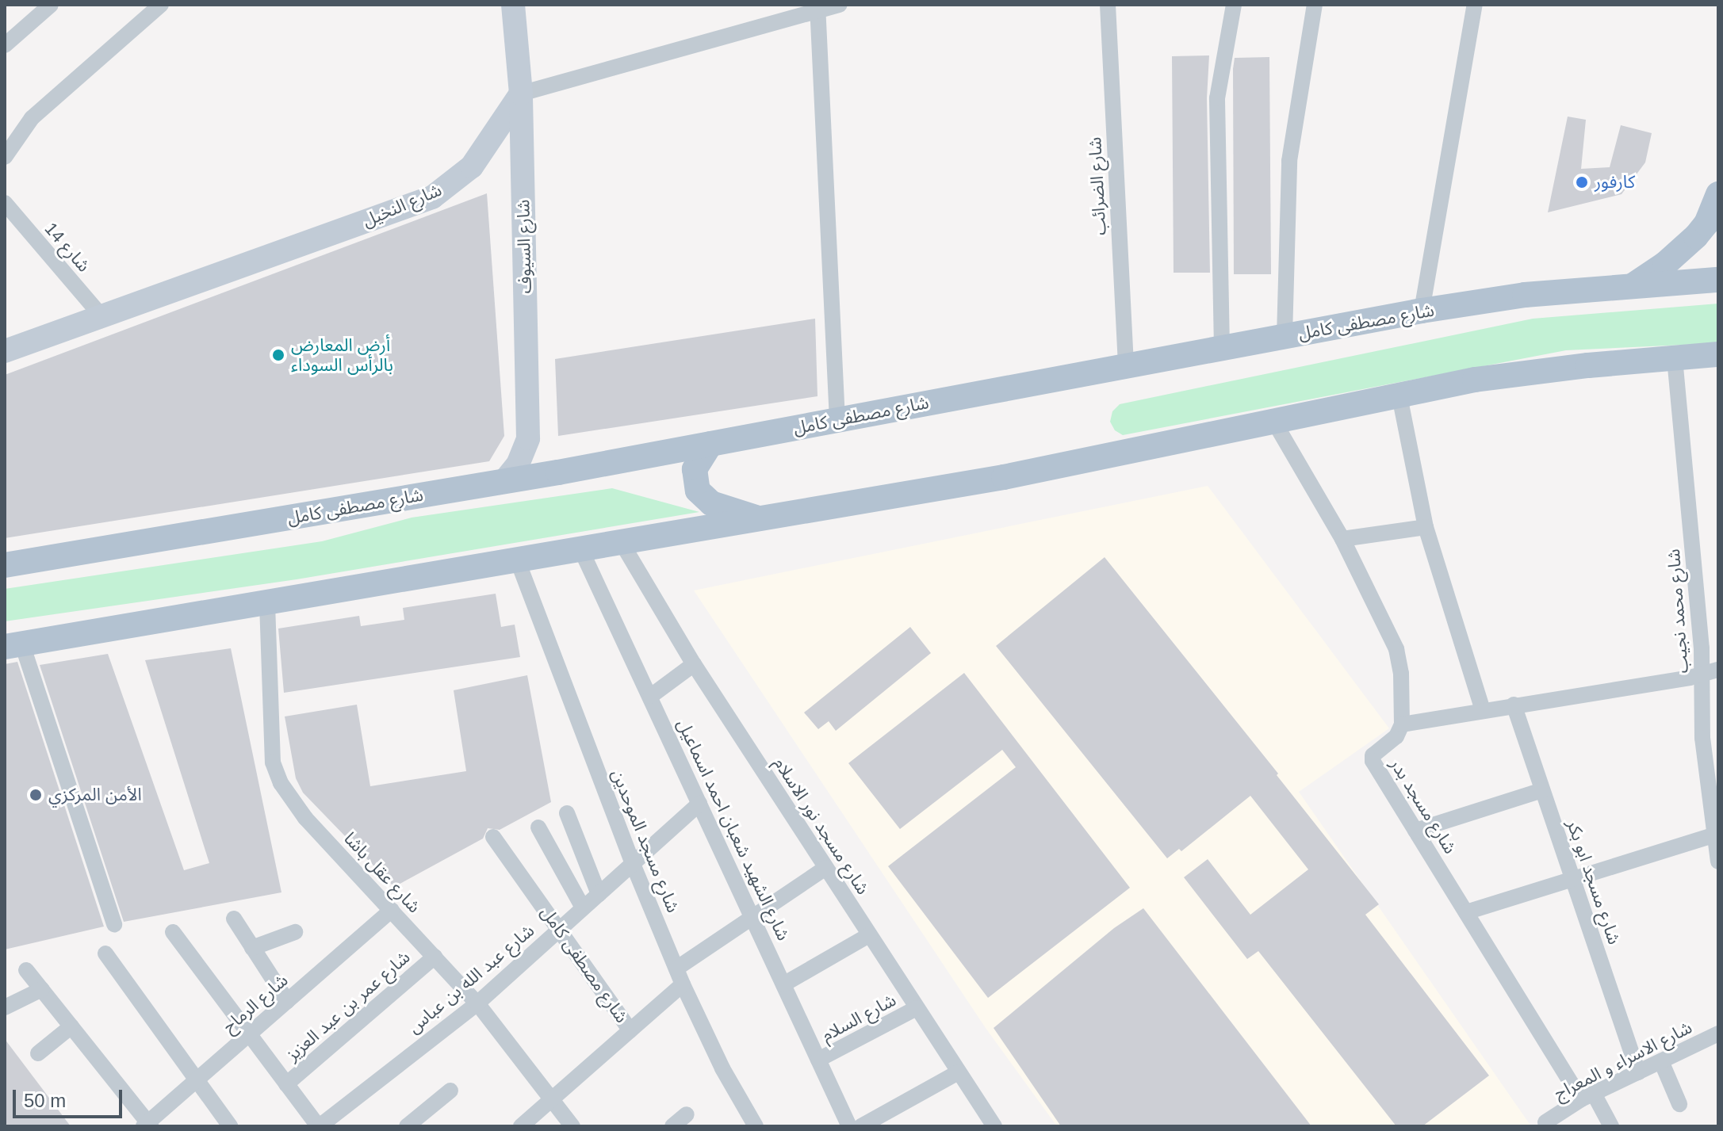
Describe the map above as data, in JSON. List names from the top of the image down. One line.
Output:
{"streets":{"main road":["شارع النخيل","شارع السيوف","شارع مصطفى كامل"],"street":["شارع الضرائب","شارع 14","شارع محمد نجيب","شارع مسجد بدر","شارع مسجد نور الاسلام","شارع الشهيد شعبان احمد اسماعيل","شارع مسجد الموحدين","شارع عقل باشا","شارع مسجد ابو بكر","شارع عبد الله بن عباس","شارع الرماح","شارع عمر بن عبد العزيز","شارع السلام","شارع الاسراء و المعراج"]},"crossings":[["شارع الضرائب","شارع مصطفى كامل"],["شارع النخيل","شارع السيوف"],["شارع النخيل","شارع 14"],["شارع السيوف","شارع مصطفى كامل"],["شارع مصطفى كامل","شارع عبد الله بن عباس"],["شارع مسجد بدر","شارع الاسراء و المعراج"],["شارع مسجد نور الاسلام","شارع السلام"],["شارع الشهيد شعبان احمد اسماعيل","شارع عبد الله بن عباس"],["شارع الشهيد شعبان احمد اسماعيل","شارع السلام"],["شارع مسجد الموحدين","شارع عبد الله بن عباس"],["شارع عقل باشا","شارع عبد الله بن عباس"],["شارع عقل باشا","شارع الرماح"],["شارع عقل باشا","شارع عمر بن عبد العزيز"],["شارع مسجد ابو بكر","شارع الاسراء و المعراج"]],"places":["كارفور","أرض المعارض بالرأس السوداء","الأمن المركزي"],"scale_bar":"50 m"}
